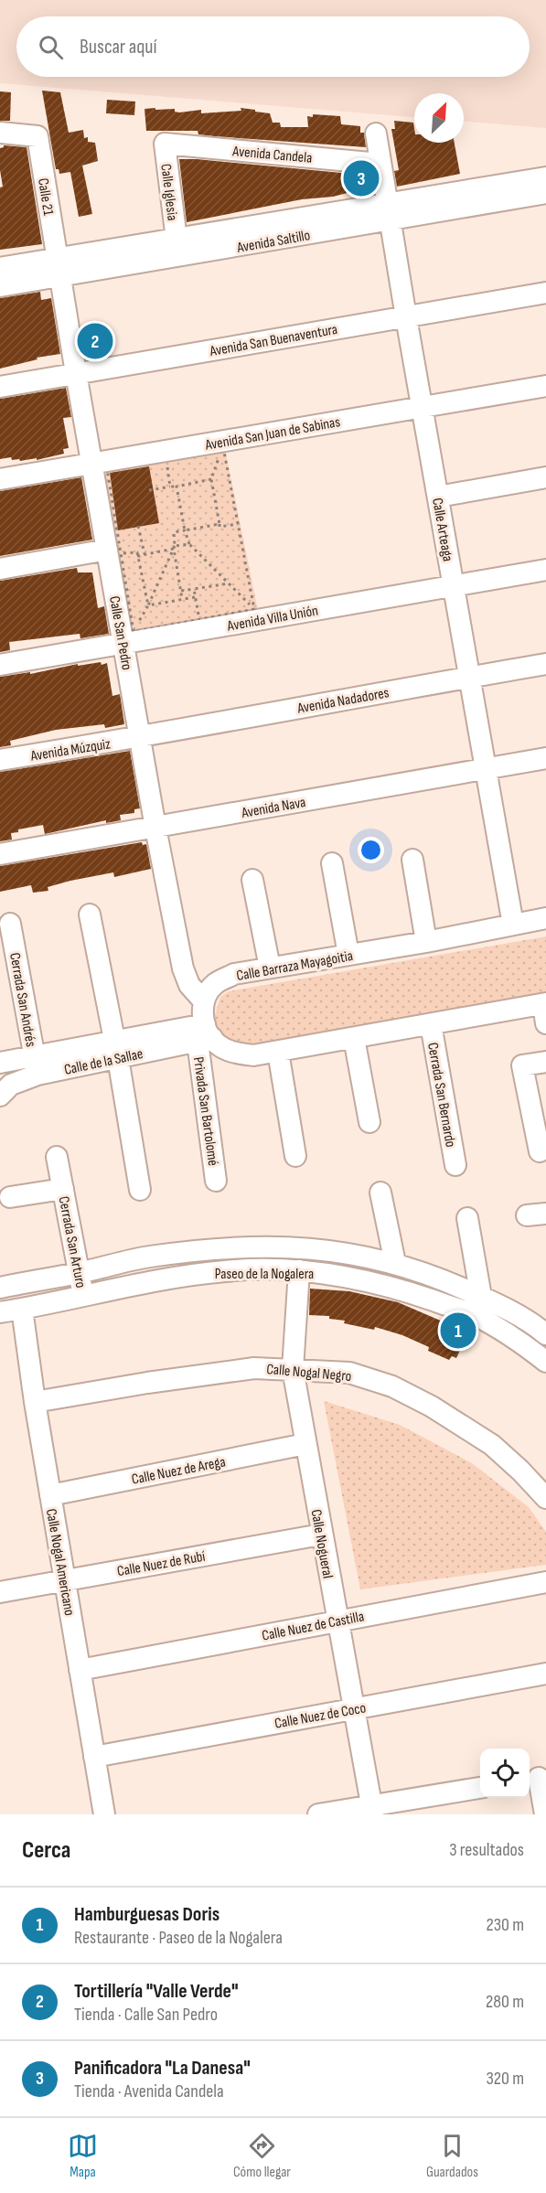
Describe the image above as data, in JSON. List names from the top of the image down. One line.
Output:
{"streets":{"street":["Avenida Candela","Calle Iglesia","Calle 21","Avenida Saltillo","Avenida San Buenaventura","Avenida San Juan de Sabinas","Calle Arteaga","Avenida Villa Unión","Calle San Pedro","Avenida Nadadores","Avenida Múzquiz","Avenida Nava","Calle Barraza Mayagoitia","Cerrada San Andrés","Calle de la Sallae","Cerrada San Bernardo","Privada San Bartolomé","Cerrada San Arturo","Paseo de la Nogalera","Calle Nogal Negro","Calle Nuez de Arega","Calle Nogueral","Calle Nogal Americano","Calle Nuez de Rubí","Calle Nuez de Castilla","Calle Nuez de Coco"]},"crossings":[["Avenida Candela","Calle Iglesia"],["Avenida Candela","Calle Arteaga"],["Calle Iglesia","Avenida Saltillo"],["Calle 21","Avenida Saltillo"],["Calle 21","Calle San Pedro"],["Avenida Saltillo","Calle Arteaga"],["Avenida Saltillo","Calle San Pedro"],["Avenida San Buenaventura","Calle Arteaga"],["Avenida San Buenaventura","Calle San Pedro"],["Avenida San Juan de Sabinas","Calle Arteaga"],["Avenida San Juan de Sabinas","Calle San Pedro"],["Calle Arteaga","Avenida Villa Unión"],["Calle Arteaga","Avenida Nadadores"],["Calle Arteaga","Avenida Nava"],["Calle Arteaga","Calle Barraza Mayagoitia"],["Avenida Villa Unión","Calle San Pedro"],["Calle San Pedro","Avenida Nadadores"],["Calle San Pedro","Avenida Múzquiz"],["Calle San Pedro","Avenida Nava"],["Calle San Pedro","Calle Barraza Mayagoitia"],["Avenida Nadadores","Avenida Múzquiz"],["Cerrada San Andrés","Calle de la Sallae"],["Calle de la Sallae","Privada San Bartolomé"],["Cerrada San Arturo","Paseo de la Nogalera"],["Paseo de la Nogalera","Calle Nogueral"],["Paseo de la Nogalera","Calle Nogal Americano"],["Calle Nogal Negro","Calle Nogueral"],["Calle Nogal Negro","Calle Nogal Americano"],["Calle Nuez de Arega","Calle Nogueral"],["Calle Nuez de Arega","Calle Nogal Americano"],["Calle Nogueral","Calle Nuez de Rubí"],["Calle Nogueral","Calle Nuez de Castilla"],["Calle Nogueral","Calle Nuez de Coco"],["Calle Nogal Americano","Calle Nuez de Rubí"],["Calle Nogal Americano","Calle Nuez de Castilla"],["Calle Nogal Americano","Calle Nuez de Coco"]],"north":"top right","page":{"search":"Buscar aquí","pins":["3","2","1"],"heading":["Cerca","3 resultados"],"list":[{"mark":"1","name":"Hamburguesas Doris","note":"Restaurante · Paseo de la Nogalera","value":"230 m"},{"mark":"2","name":"Tortillería \"Valle Verde\"","note":"Tienda · Calle San Pedro","value":"280 m"},{"mark":"3","name":"Panificadora \"La Danesa\"","note":"Tienda · Avenida Candela","value":"320 m"}],"nav":["Mapa","Cómo llegar","Guardados"]}}
